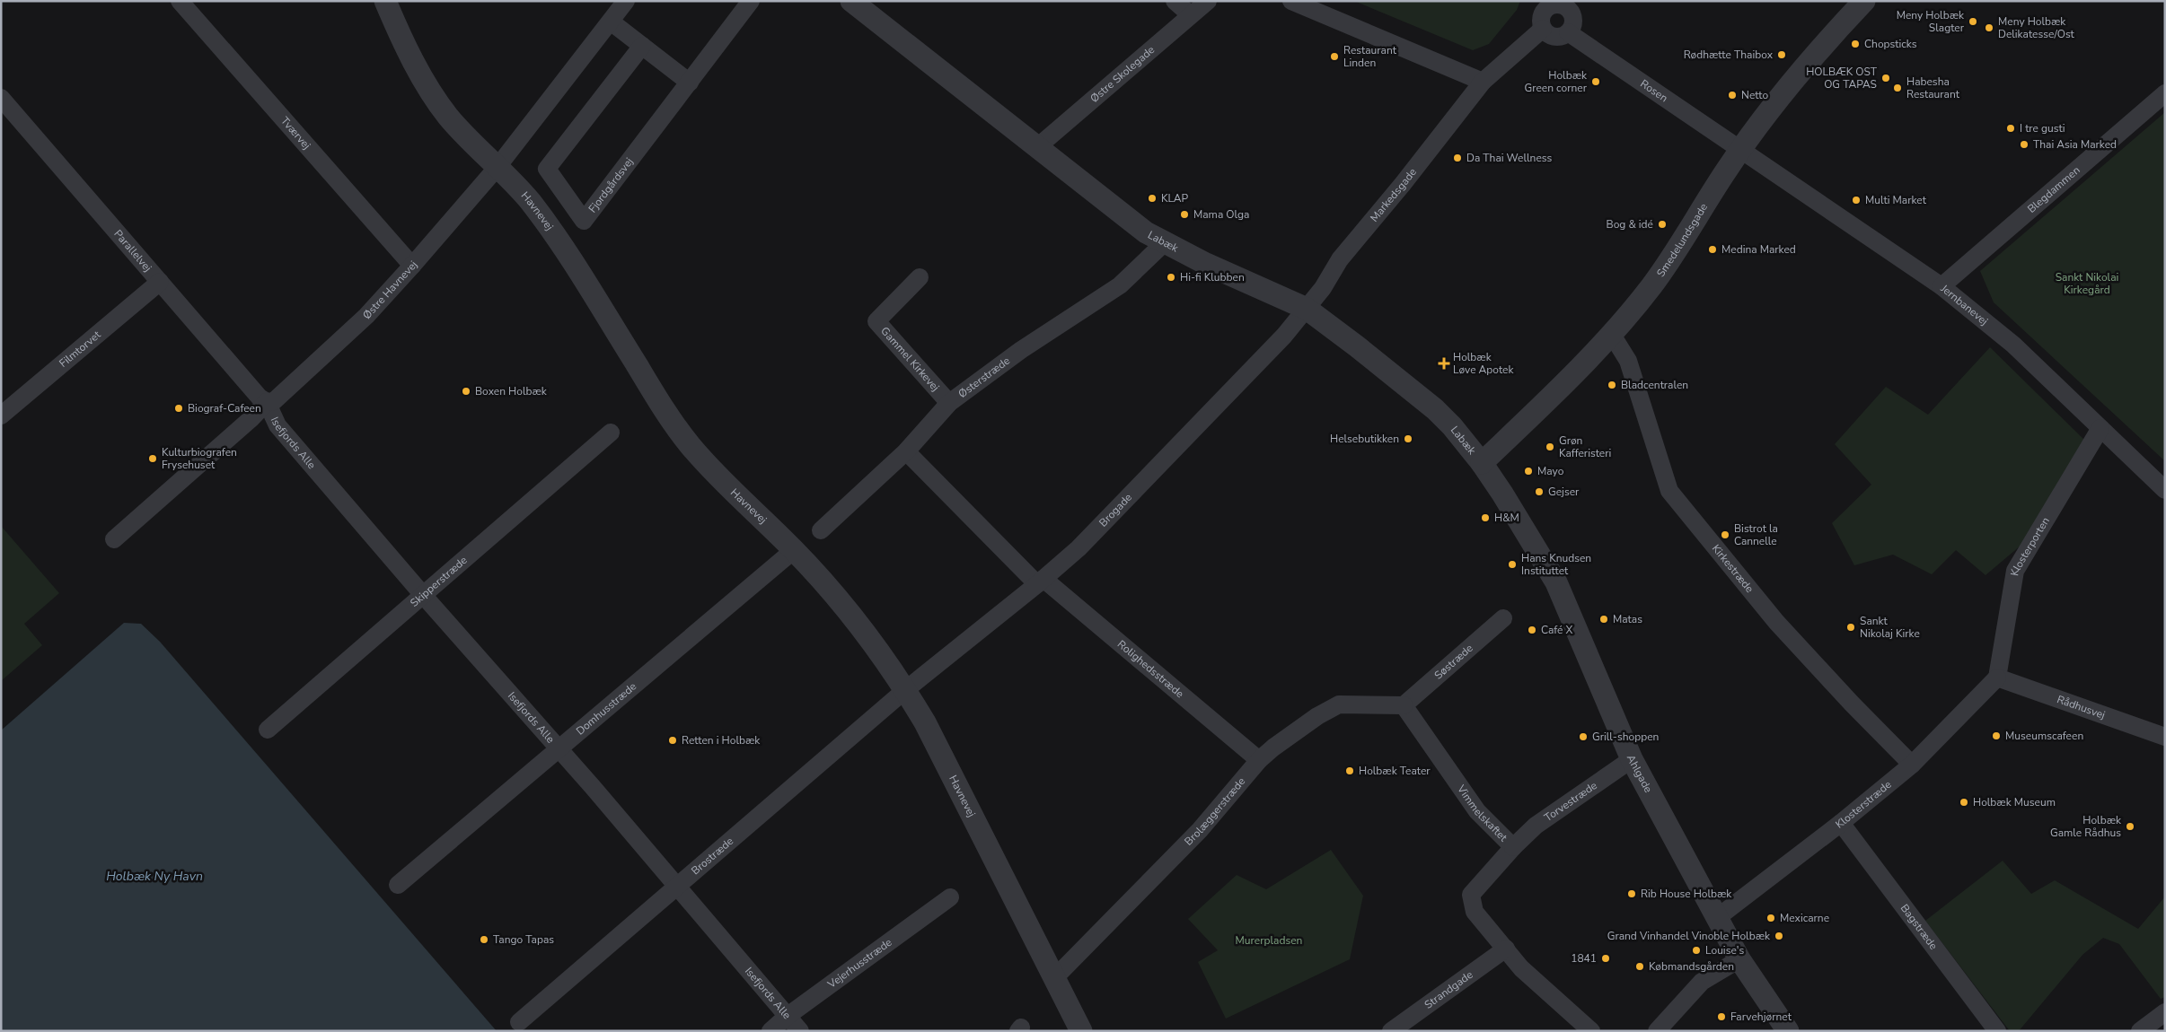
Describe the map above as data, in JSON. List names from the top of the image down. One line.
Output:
{"streets":{"street":["Østre Skolegade","Rosen","Tværvej","Fjordgårdsvej","Blegdammen","Markedsgade","Havnevej","Smedelundsgade","Labæk","Parallelvej","Østre Havnevej","Jernbanevej","Filmtorvet","Gammel Kirkevej","Østerstræde","Isefjords Alle","Brogade","Klosterporten","Kirkestræde","Skipperstræde","Søstræde","Rolighedsstræde","Rådhusvej","Domhusstræde","Ahlgade","Torvestræde","Klosterstræde","Brolæggerstræde","Vimmelskaftet","Brostræde","Bagstræde","Vejerhusstræde","Strandgade"]},"crossings":[["Østre Skolegade","Labæk"],["Rosen","Markedsgade"],["Rosen","Smedelundsgade"],["Rosen","Jernbanevej"],["Tværvej","Østre Havnevej"],["Blegdammen","Jernbanevej"],["Markedsgade","Labæk"],["Markedsgade","Brogade"],["Havnevej","Østre Havnevej"],["Havnevej","Brogade"],["Havnevej","Domhusstræde"],["Havnevej","Brolæggerstræde"],["Havnevej","Brostræde"],["Smedelundsgade","Labæk"],["Smedelundsgade","Jernbanevej"],["Smedelundsgade","Kirkestræde"],["Smedelundsgade","Ahlgade"],["Labæk","Østerstræde"],["Labæk","Brogade"],["Labæk","Ahlgade"],["Parallelvej","Østre Havnevej"],["Parallelvej","Filmtorvet"],["Parallelvej","Isefjords Alle"],["Østre Havnevej","Isefjords Alle"],["Jernbanevej","Klosterporten"],["Gammel Kirkevej","Østerstræde"],["Østerstræde","Rolighedsstræde"],["Isefjords Alle","Skipperstræde"],["Isefjords Alle","Domhusstræde"],["Isefjords Alle","Brostræde"],["Isefjords Alle","Vejerhusstræde"],["Brogade","Rolighedsstræde"],["Brogade","Brostræde"],["Klosterporten","Rådhusvej"],["Klosterporten","Klosterstræde"],["Kirkestræde","Klosterstræde"],["Søstræde","Brolæggerstræde"],["Søstræde","Vimmelskaftet"],["Rolighedsstræde","Brolæggerstræde"],["Rådhusvej","Klosterstræde"],["Ahlgade","Torvestræde"],["Ahlgade","Klosterstræde"],["Torvestræde","Vimmelskaftet"],["Klosterstræde","Bagstræde"],["Brolæggerstræde","Vimmelskaftet"],["Vimmelskaftet","Strandgade"]],"water":["Holbæk Ny Havn"],"parks":["Sankt Nikolai Kirkegård","Murerpladsen"],"places":{"other":["Meny Holbæk Slagter","Meny Holbæk Delikatesse/Ost","Chopsticks","Rødhætte Thaibox","Restaurant Linden","HOLBÆK OST OG TAPAS","Holbæk Green corner","Habesha Restaurant","Netto","I tre gusti","Thai Asia Marked","Da Thai Wellness","KLAP","Multi Market","Mama Olga","Bog & idé","Medina Marked","Hi-fi Klubben","Bladcentralen","Boxen Holbæk","Biograf-Cafeen","Helsebutikken","Grøn Kafferisteri","Kulturbiografen Frysehuset","Mayo","Gejser","H&M","Bistrot la Cannelle","Hans Knudsen Instituttet","Matas","Sankt Nikolaj Kirke","Café X","Museumscafeen","Grill-shoppen","Retten i Holbæk","Holbæk Teater","Holbæk Museum","Holbæk Gamle Rådhus","Rib House Holbæk","Mexicarne","Grand Vinhandel Vinoble Holbæk","Tango Tapas","Louise's","1841","Købmandsgården","Farvehjørnet"],"health":["Holbæk Løve Apotek"]}}
